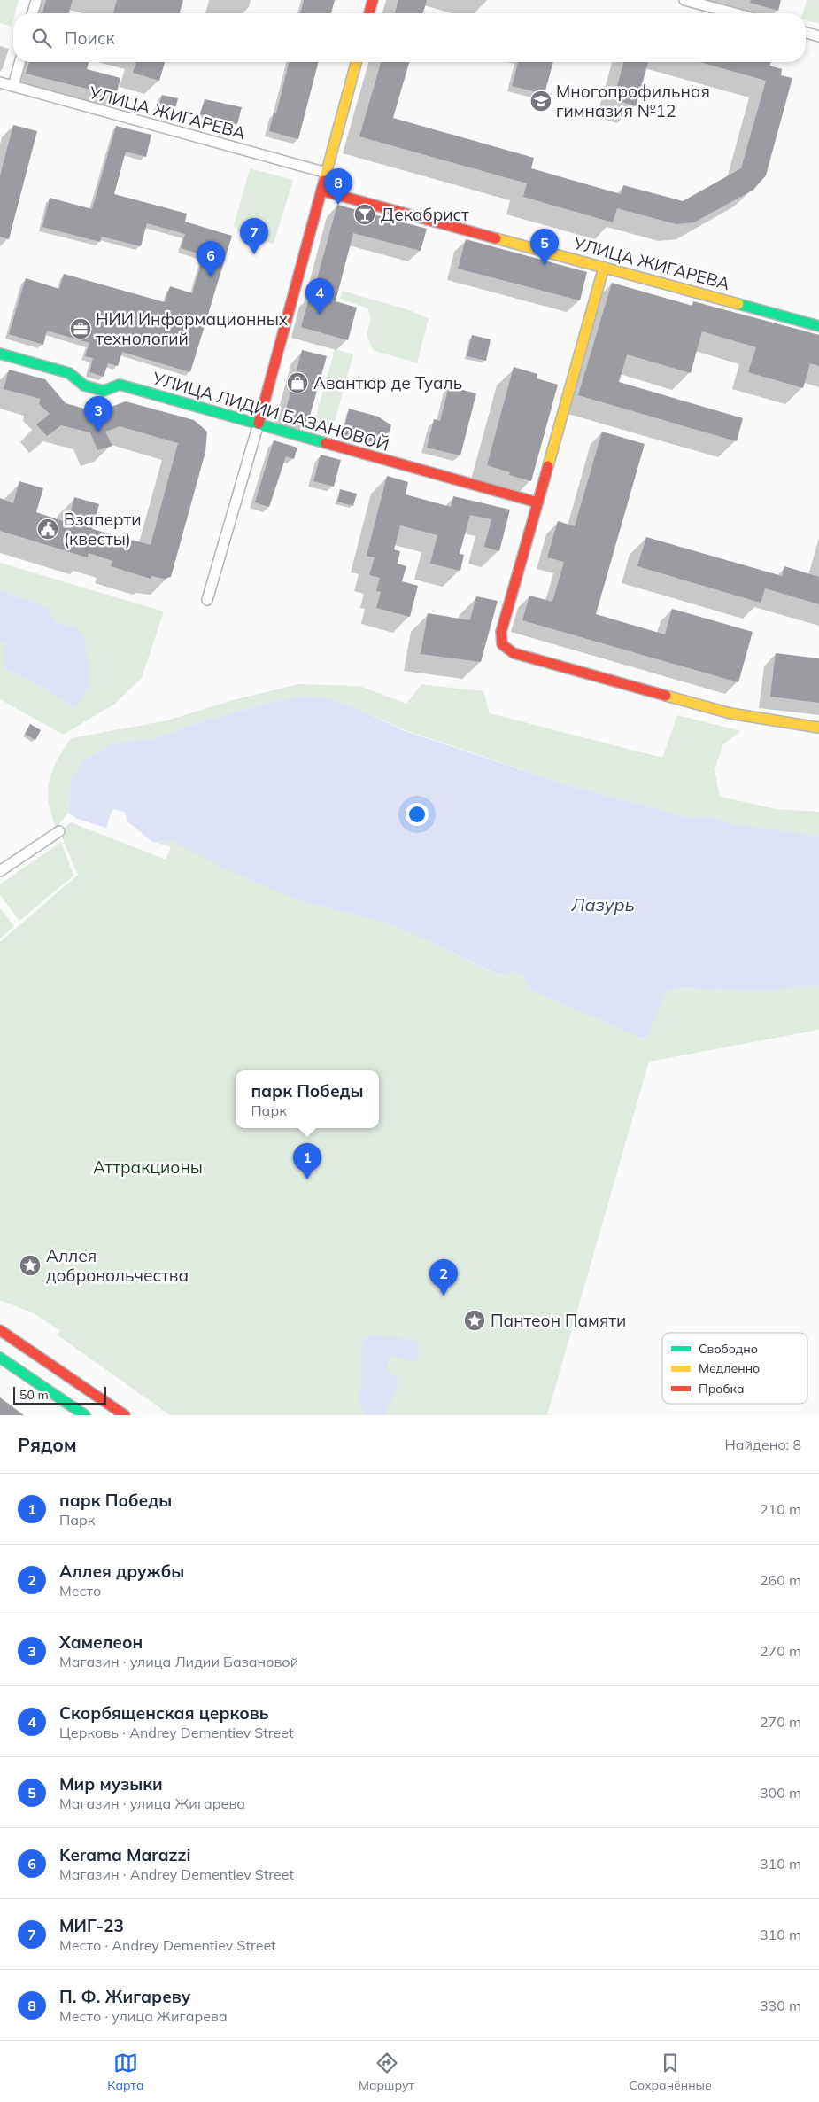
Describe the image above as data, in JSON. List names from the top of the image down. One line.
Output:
{"streets":{"street":["УЛИЦА ЖИГАРЕВА","УЛИЦА ЛИДИИ БАЗАНОВОЙ"]},"water":["Лазурь"],"parks":["Аттракционы"],"places":{"school or university":["Многопрофильная гимназия №12"],"bar":["Декабрист"],"office":["НИИ Информационных технологий"],"shop":["Авантюр де Туаль"],"public building":["Взаперти (квесты)"],"place":["Аллея добровольчества","Пантеон Памяти"]},"legend":["Свободно","Медленно","Пробка"],"scale_bar":"50 m","page":{"search":"Поиск","pins":["8","7","5","6","4","3","1","2"],"popup":["парк Победы","Парк"],"scale":"50 m","heading":["Рядом","Найдено: 8"],"list":[{"mark":"1","name":"парк Победы","note":"Парк","value":"210 m"},{"mark":"2","name":"Аллея дружбы","note":"Место","value":"260 m"},{"mark":"3","name":"Хамелеон","note":"Магазин · улица Лидии Базановой","value":"270 m"},{"mark":"4","name":"Скорбященская церковь","note":"Церковь · Andrey Dementiev Street","value":"270 m"},{"mark":"5","name":"Мир музыки","note":"Магазин · улица Жигарева","value":"300 m"},{"mark":"6","name":"Kerama Marazzi","note":"Магазин · Andrey Dementiev Street","value":"310 m"},{"mark":"7","name":"МИГ-23","note":"Место · Andrey Dementiev Street","value":"310 m"},{"mark":"8","name":"П. Ф. Жигареву","note":"Место · улица Жигарева","value":"330 m"}],"nav":["Карта","Маршрут","Сохранённые"]}}
